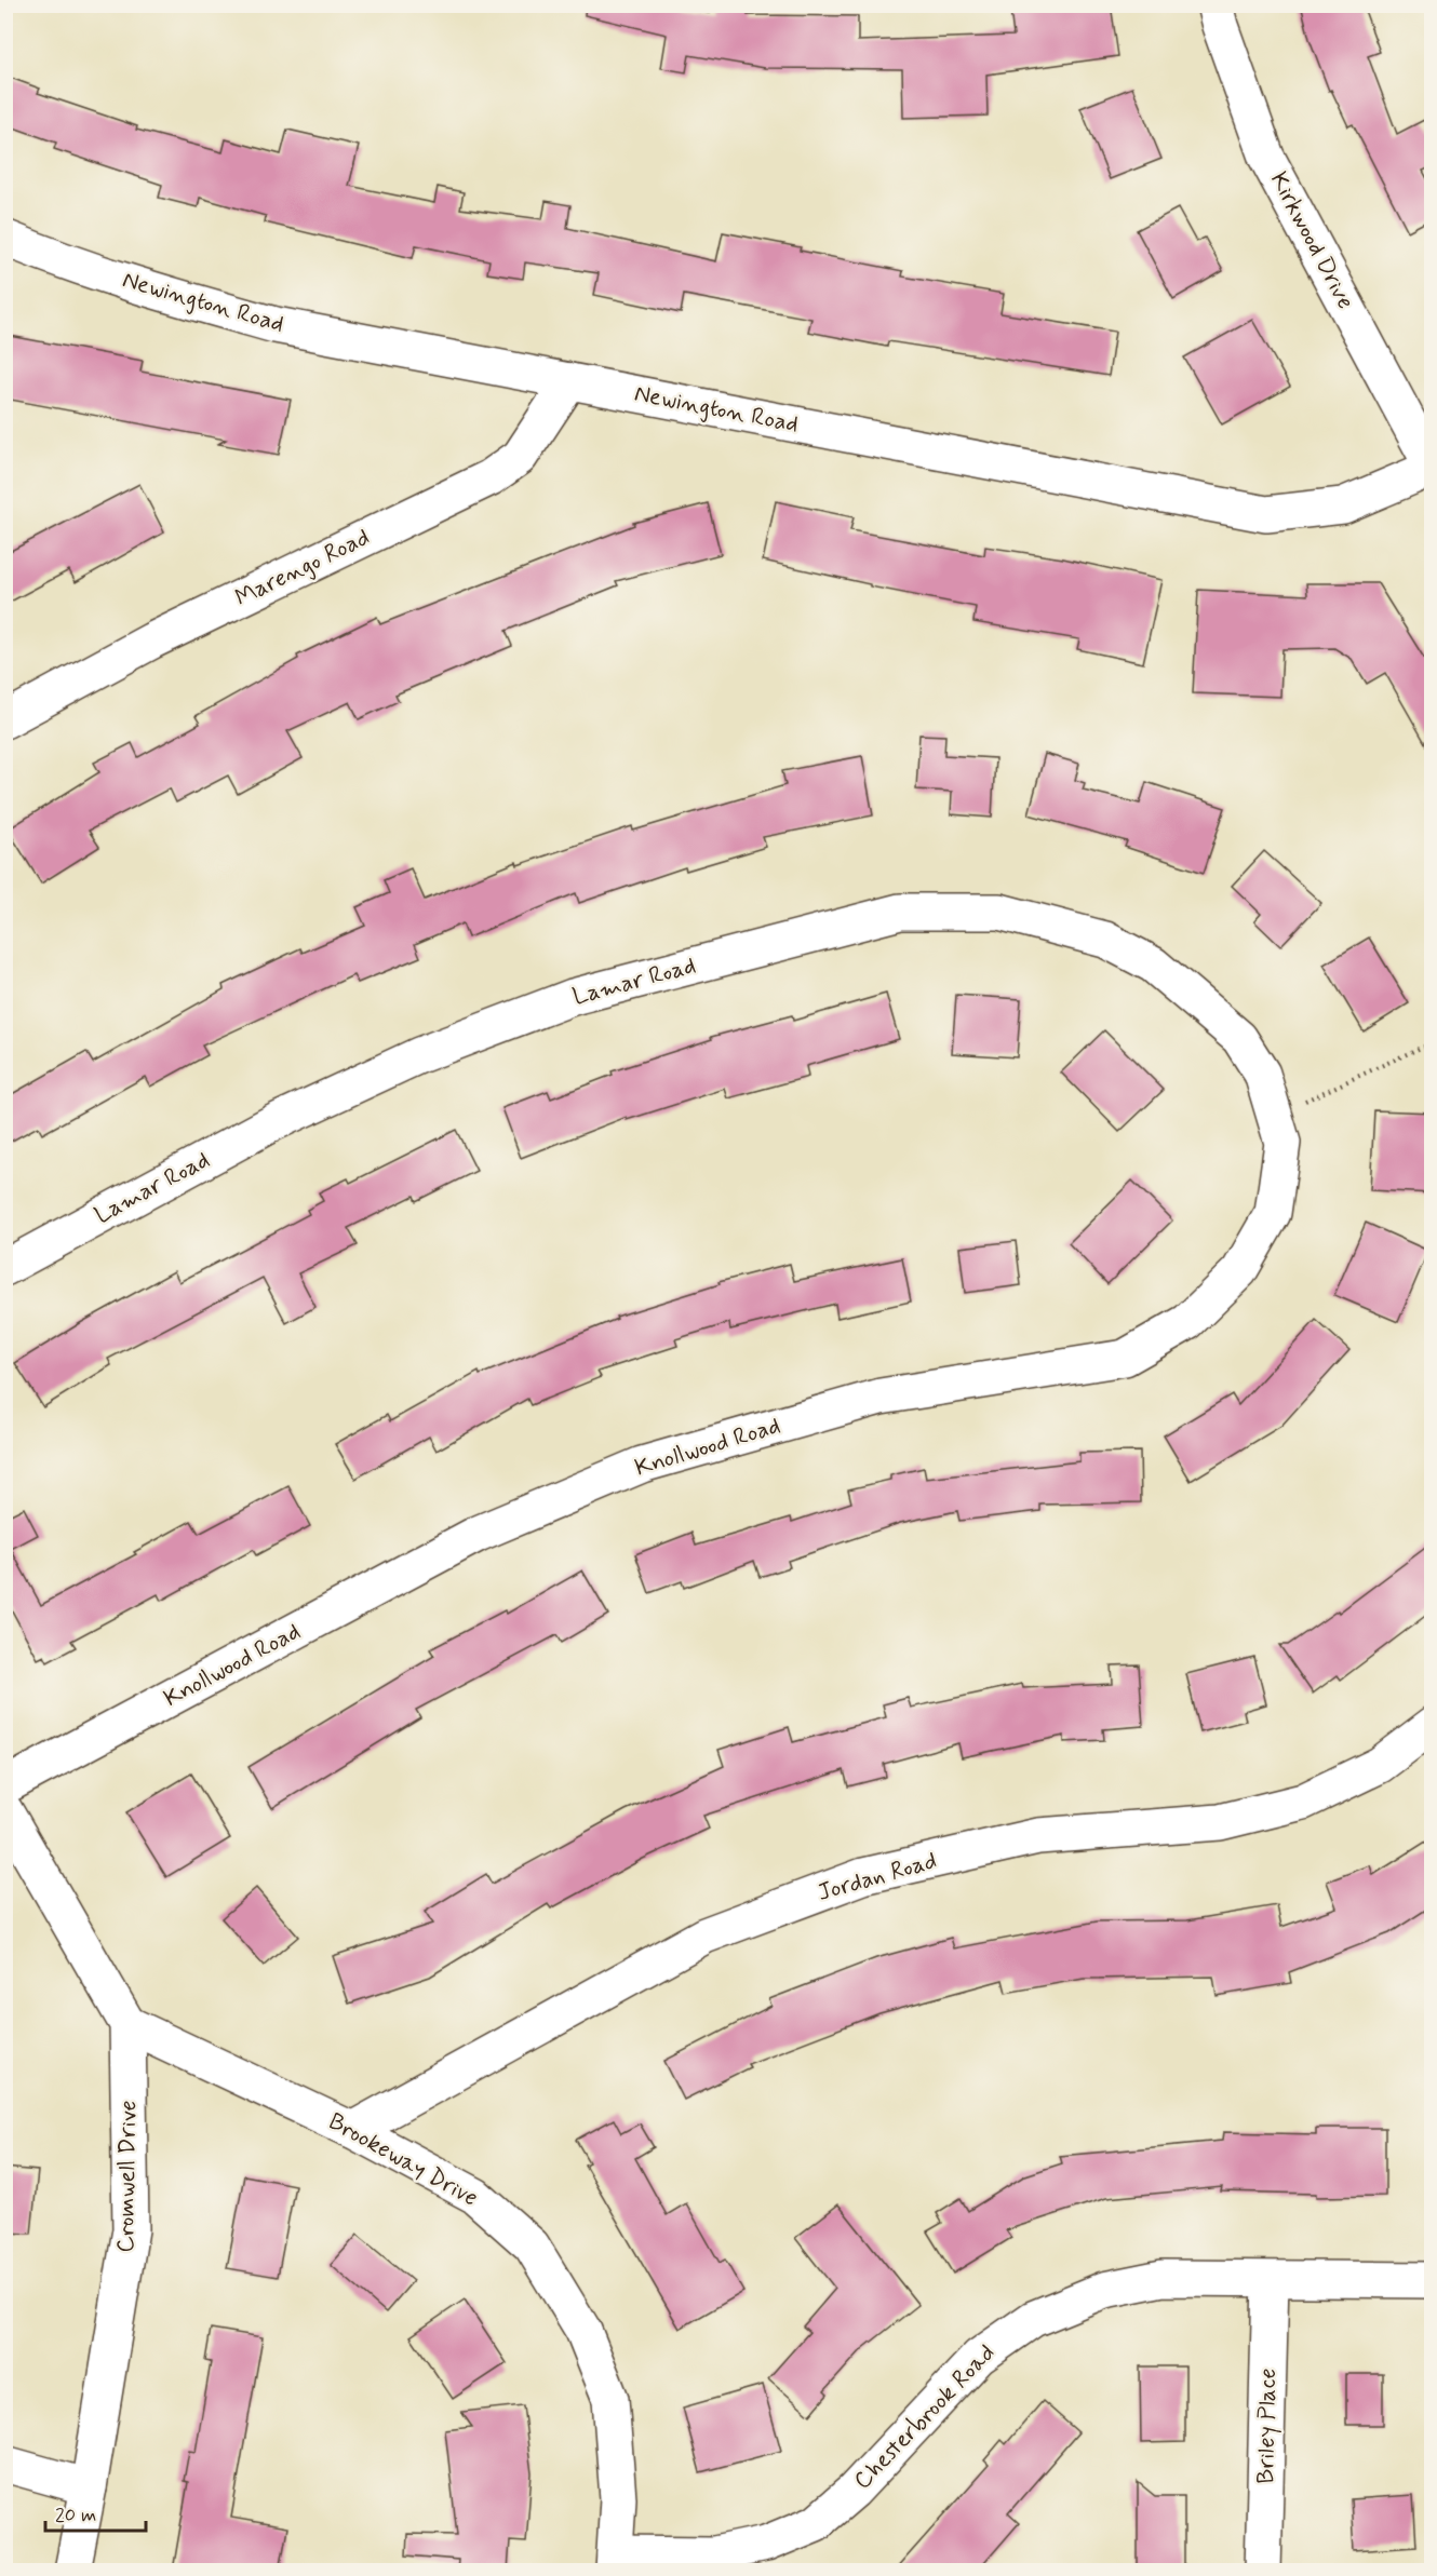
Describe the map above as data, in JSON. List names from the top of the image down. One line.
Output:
{"streets":{"street":["Kirkwood Drive","Newington Road","Marengo Road","Lamar Road","Knollwood Road","Jordan Road","Brookeway Drive","Cromwell Drive","Chesterbrook Road","Briley Place"]},"crossings":[["Kirkwood Drive","Newington Road"],["Newington Road","Marengo Road"],["Lamar Road","Knollwood Road"],["Jordan Road","Brookeway Drive"],["Brookeway Drive","Cromwell Drive"],["Brookeway Drive","Chesterbrook Road"],["Chesterbrook Road","Briley Place"]],"scale_bar":"20 m"}
